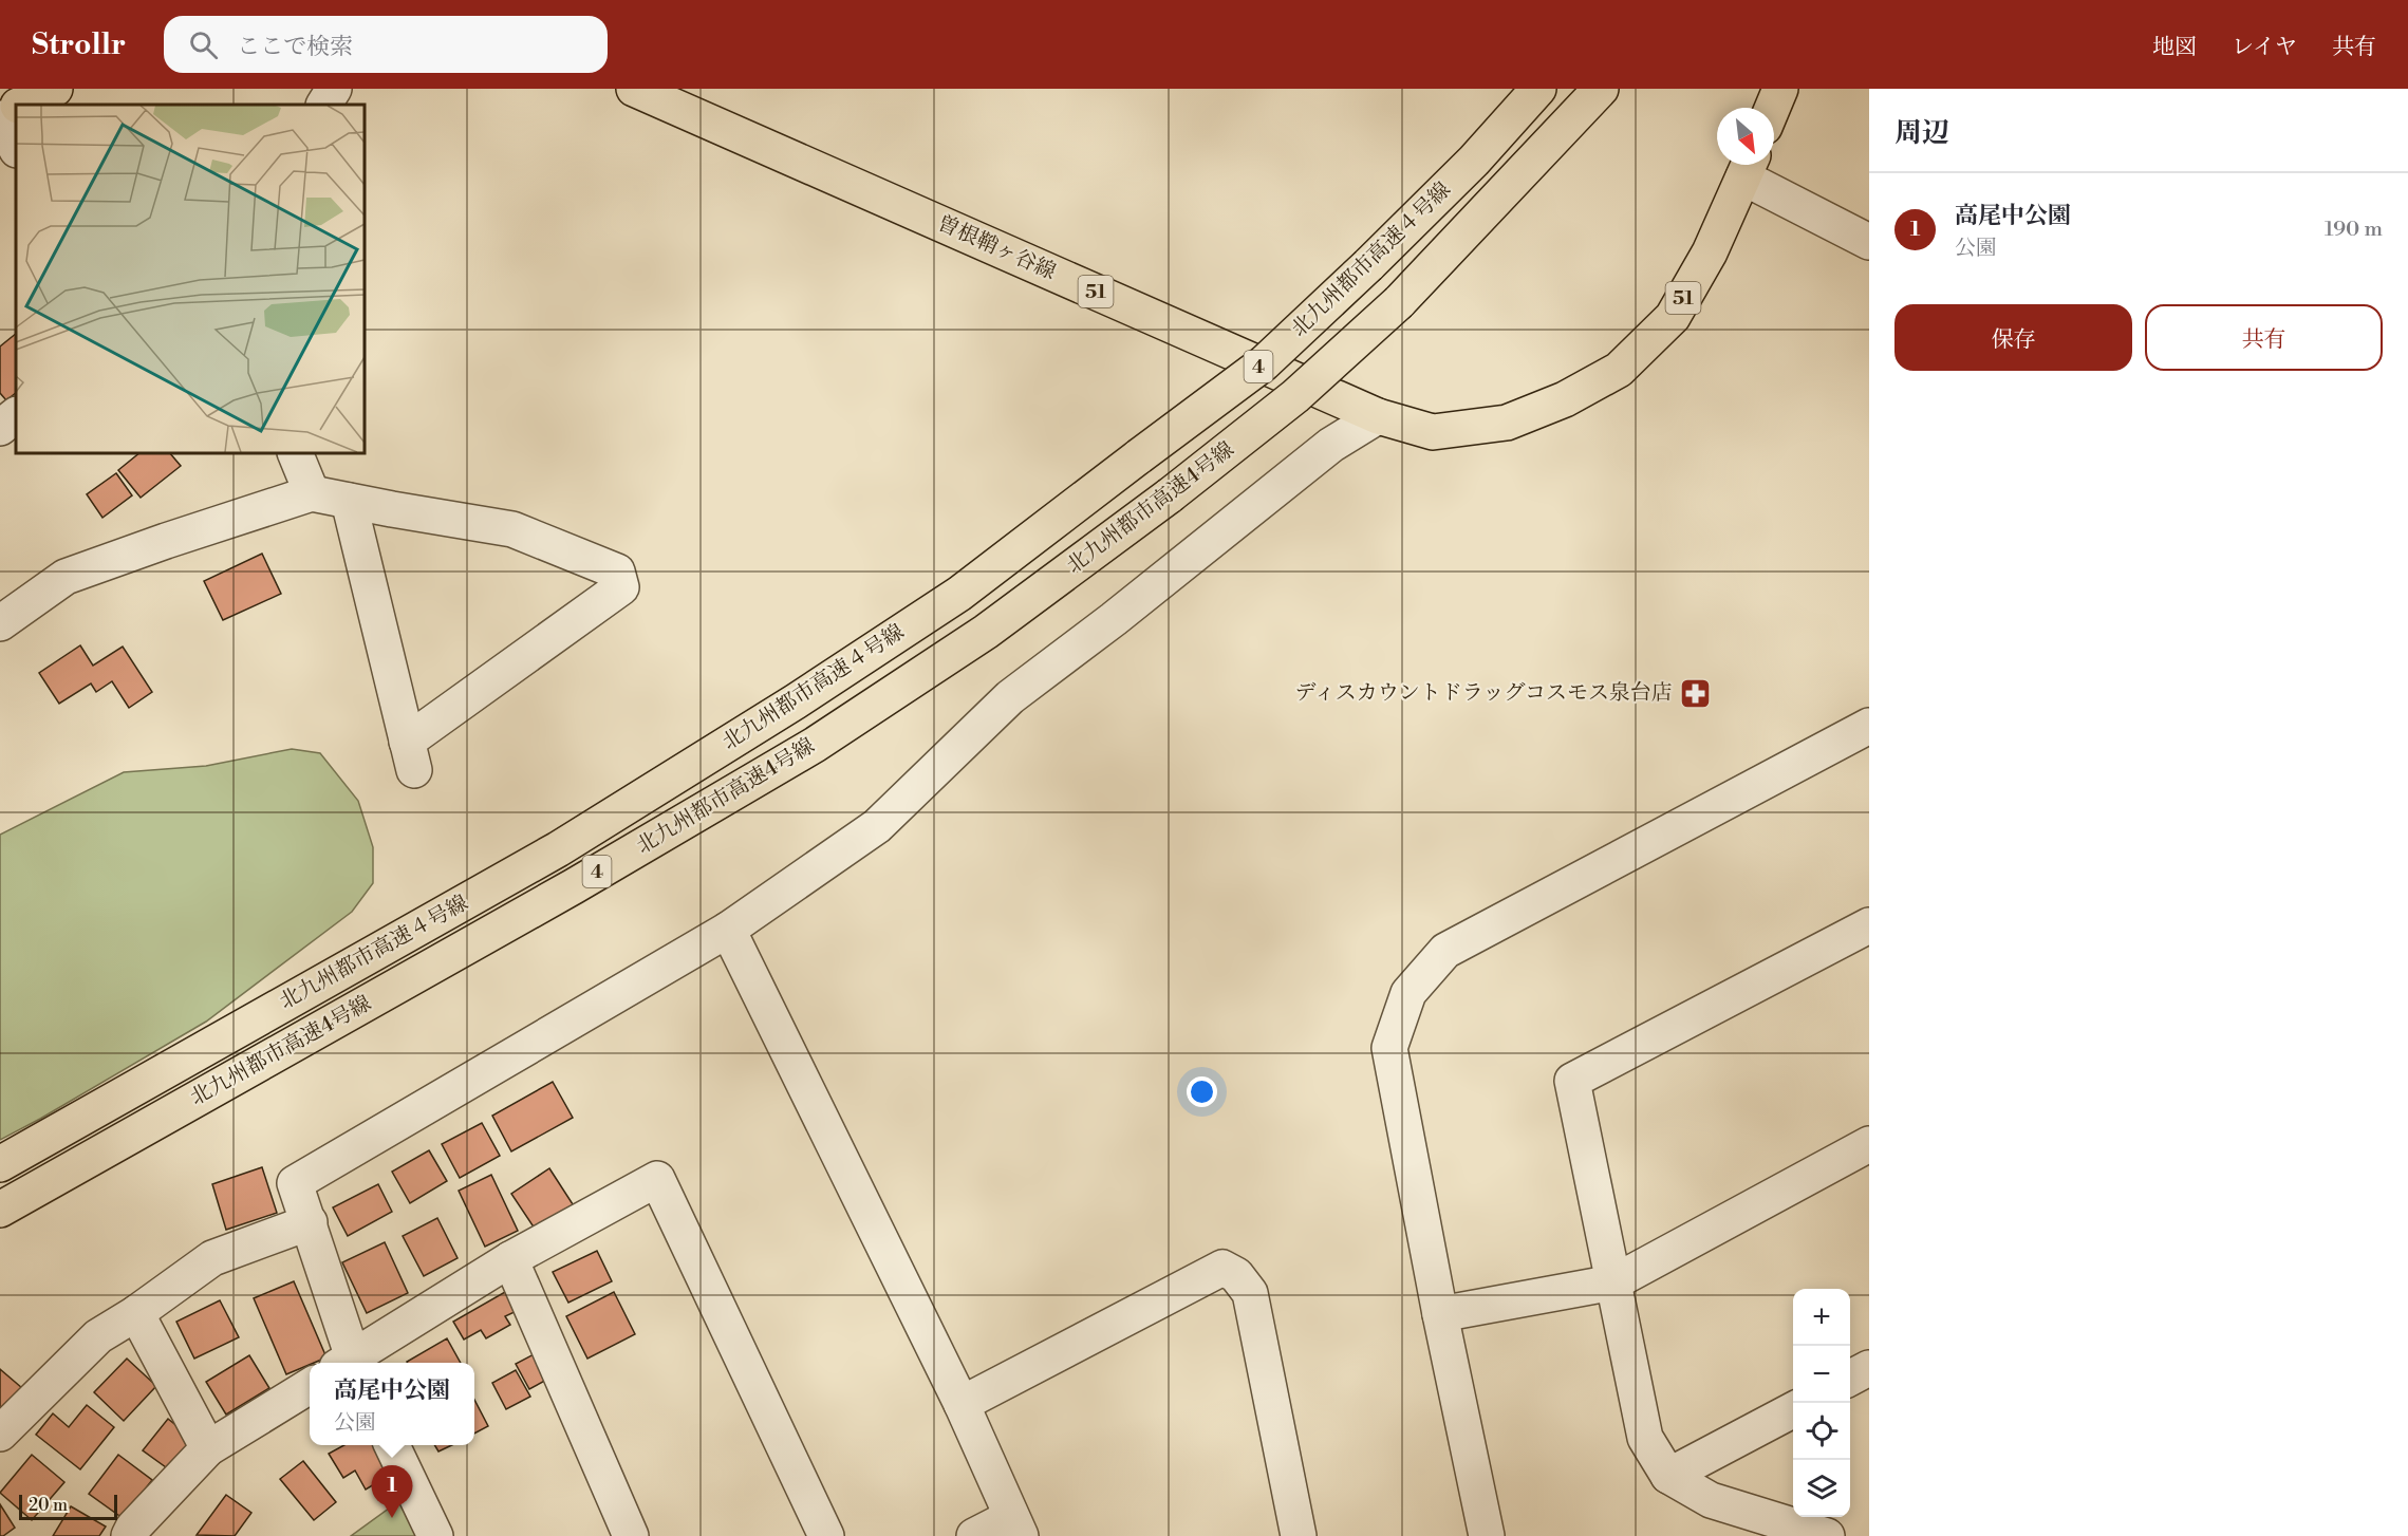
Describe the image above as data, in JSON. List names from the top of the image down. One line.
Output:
{"streets":{"main road":["曽根鞘ヶ谷線","北九州都市高速４号線","51","4","北九州都市高速4号線"]},"places":{"pharmacy":["ディスカウントドラッグコスモス泉台店"]},"scale_bar":"20 m","north":"bottom right","page":{"header":"Strollr","search":"ここで検索","nav":["地図","レイヤ","共有"],"heading":"周辺","list":[{"mark":"1","name":"高尾中公園","note":"公園","value":"190 m"}],"buttons":["保存","共有"],"map_buttons":["+","−"],"popup":["高尾中公園","公園"],"pins":"1","scale":"20 m"}}
